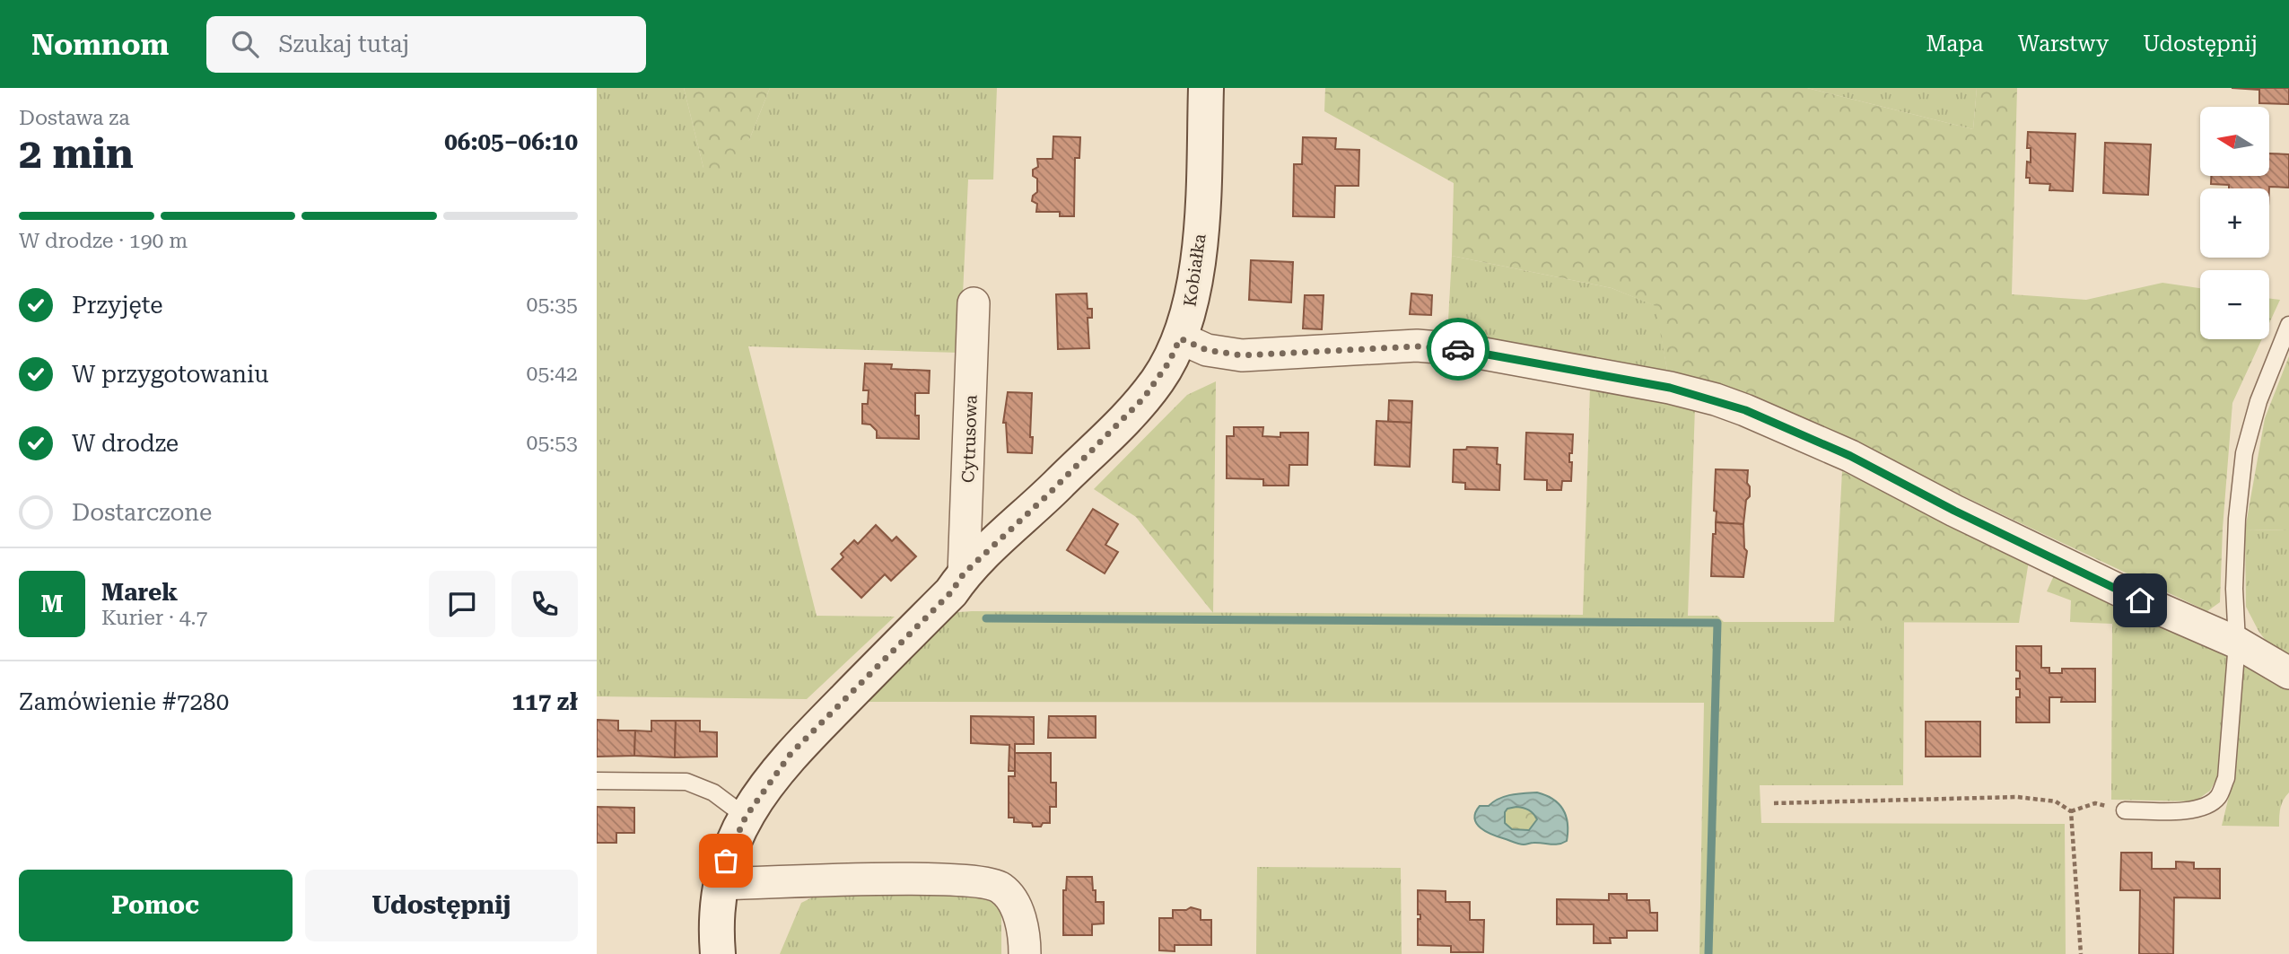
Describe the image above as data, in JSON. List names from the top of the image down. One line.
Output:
{"streets":{"street":["Kobiałka","Cytrusowa"]},"crossings":[["Kobiałka","Cytrusowa"]],"north":"left","page":{"header":"Nomnom","search":"Szukaj tutaj","nav":["Mapa","Warstwy","Udostępnij"],"heading":["2 min","Dostawa za","06:05–06:10"],"panel":["Marek","Kurier · 4.7","Zamówienie #7280","117 zł"],"map_buttons":["+","−"],"bar":"W drodze · 190 m","list":[["Przyjęte","05:35"],["W przygotowaniu","05:42"],["W drodze","05:53"],"Dostarczone"],"round":"M","buttons":["Pomoc","Udostępnij"]}}
